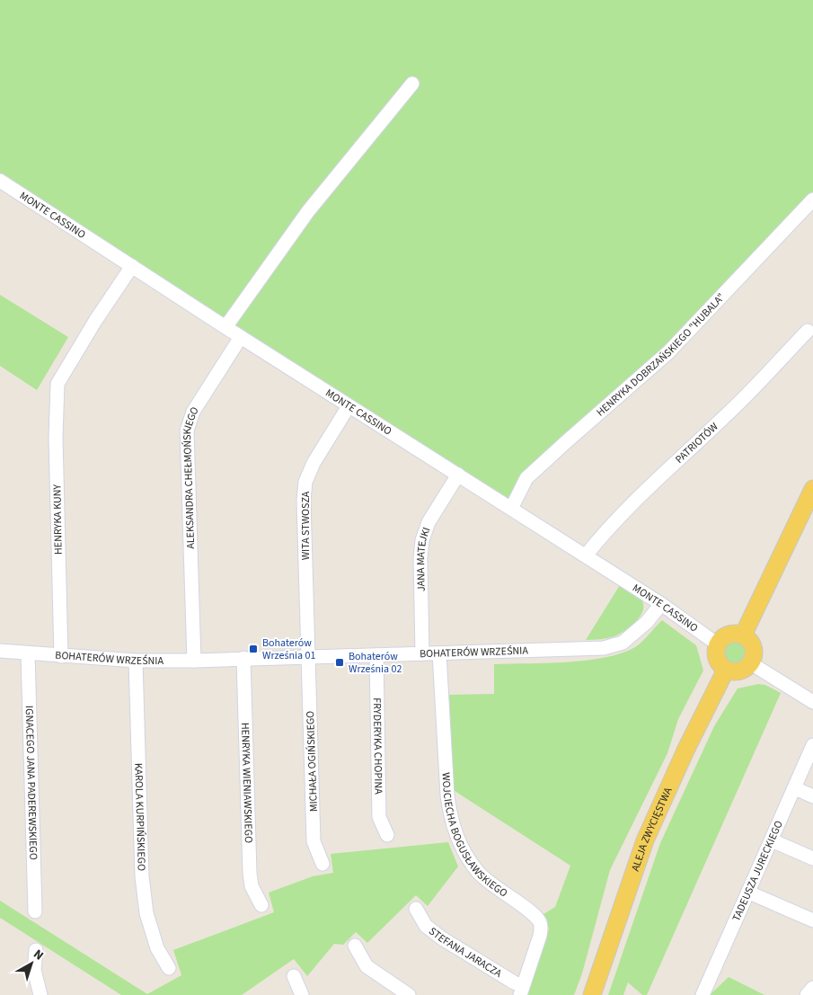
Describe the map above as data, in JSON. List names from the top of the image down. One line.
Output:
{"streets":{"main road":["ALEJA ZWYCIĘSTWA"],"street":["MONTE CASSINO","HENRYKA DOBRZAŃSKIEGO \"HUBALA\"","PATRIOTÓW","ALEKSANDRA CHEŁMOŃSKIEGO","HENRYKA KUNY","WITA STWOSZA","JANA MATEJKI","BOHATERÓW WRZEŚNIA","FRYDERYKA CHOPINA","MICHAŁA OGIŃSKIEGO","IGNACEGO JANA PADEREWSKIEGO","HENRYKA WIENIAWSKIEGO","KAROLA KURPIŃSKIEGO","WOJCIECHA BOGUSŁAWSKIEGO","TADEUSZA JURECKIEGO","STEFANA JARACZA"]},"crossings":[["MONTE CASSINO","HENRYKA DOBRZAŃSKIEGO \"HUBALA\""],["MONTE CASSINO","PATRIOTÓW"],["MONTE CASSINO","ALEKSANDRA CHEŁMOŃSKIEGO"],["MONTE CASSINO","HENRYKA KUNY"],["MONTE CASSINO","WITA STWOSZA"],["MONTE CASSINO","JANA MATEJKI"],["MONTE CASSINO","BOHATERÓW WRZEŚNIA"],["MONTE CASSINO","ALEJA ZWYCIĘSTWA"],["ALEKSANDRA CHEŁMOŃSKIEGO","BOHATERÓW WRZEŚNIA"],["HENRYKA KUNY","BOHATERÓW WRZEŚNIA"],["WITA STWOSZA","BOHATERÓW WRZEŚNIA"],["WITA STWOSZA","MICHAŁA OGIŃSKIEGO"],["JANA MATEJKI","BOHATERÓW WRZEŚNIA"],["BOHATERÓW WRZEŚNIA","FRYDERYKA CHOPINA"],["BOHATERÓW WRZEŚNIA","MICHAŁA OGIŃSKIEGO"],["BOHATERÓW WRZEŚNIA","IGNACEGO JANA PADEREWSKIEGO"],["BOHATERÓW WRZEŚNIA","HENRYKA WIENIAWSKIEGO"],["BOHATERÓW WRZEŚNIA","KAROLA KURPIŃSKIEGO"],["BOHATERÓW WRZEŚNIA","WOJCIECHA BOGUSŁAWSKIEGO"],["WOJCIECHA BOGUSŁAWSKIEGO","STEFANA JARACZA"]],"places":{"transit":["Bohaterów Września 01","Bohaterów Września 02"]},"north":"top right"}
